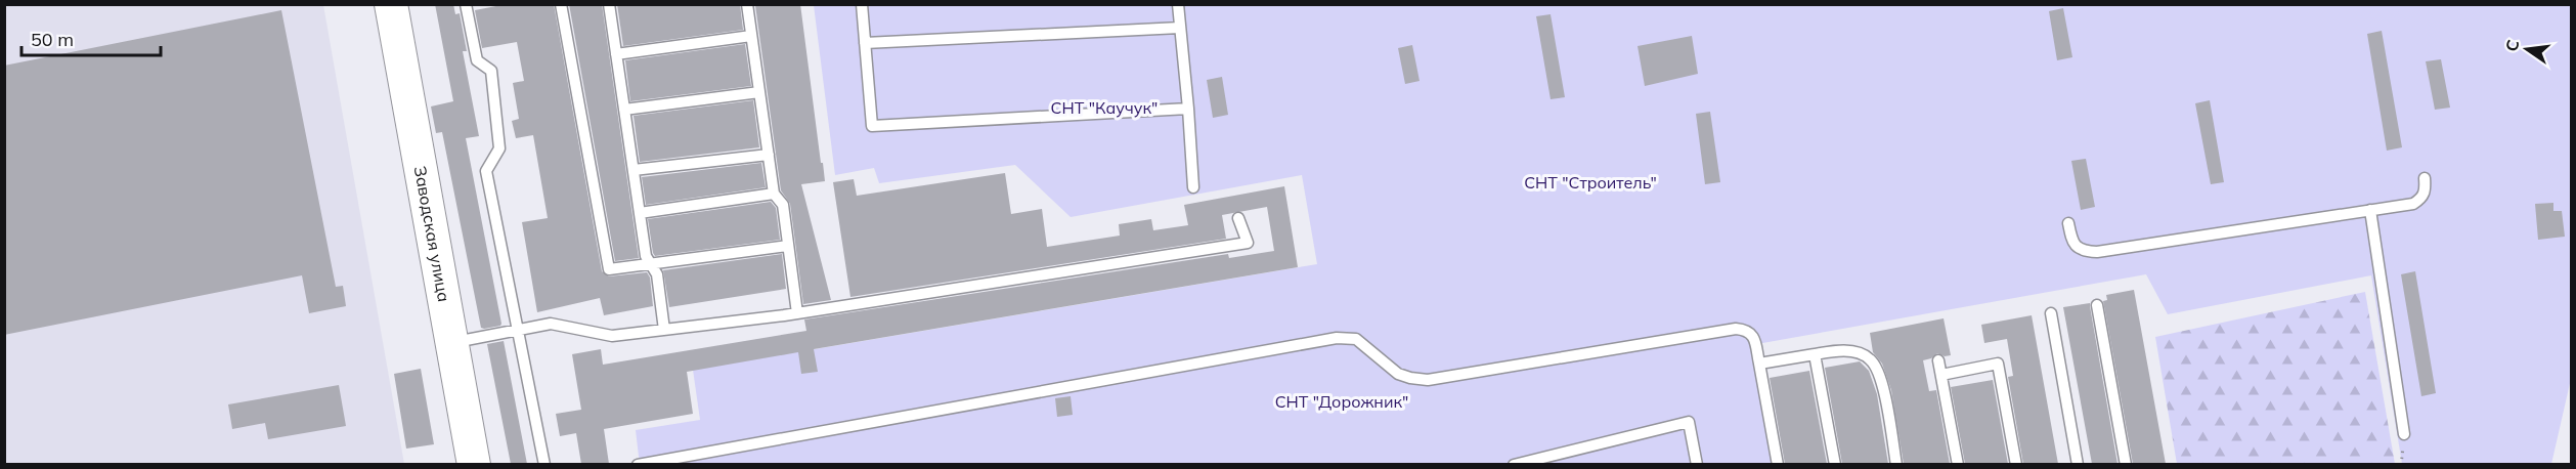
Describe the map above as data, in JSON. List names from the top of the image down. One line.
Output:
{"streets":{"main road":["Заводская улица"]},"parks":["СНТ \"Каучук\"","СНТ \"Строитель\"","СНТ \"Дорожник\""],"scale_bar":"50 m","north":"left"}
